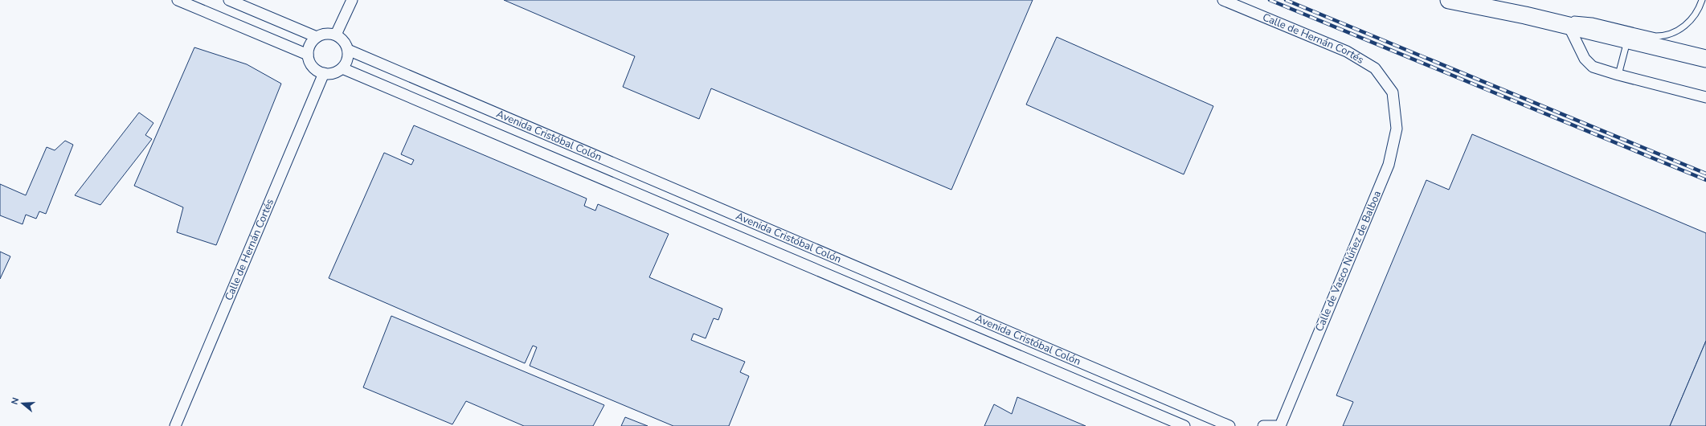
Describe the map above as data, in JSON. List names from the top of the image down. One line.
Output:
{"streets":{"street":["Calle de Hernán Cortés","Avenida Cristóbal Colón","Calle de Vasco Núñez de Balboa"]},"crossings":[["Calle de Hernán Cortés","Avenida Cristóbal Colón"],["Calle de Hernán Cortés","Calle de Vasco Núñez de Balboa"]],"north":"left"}
